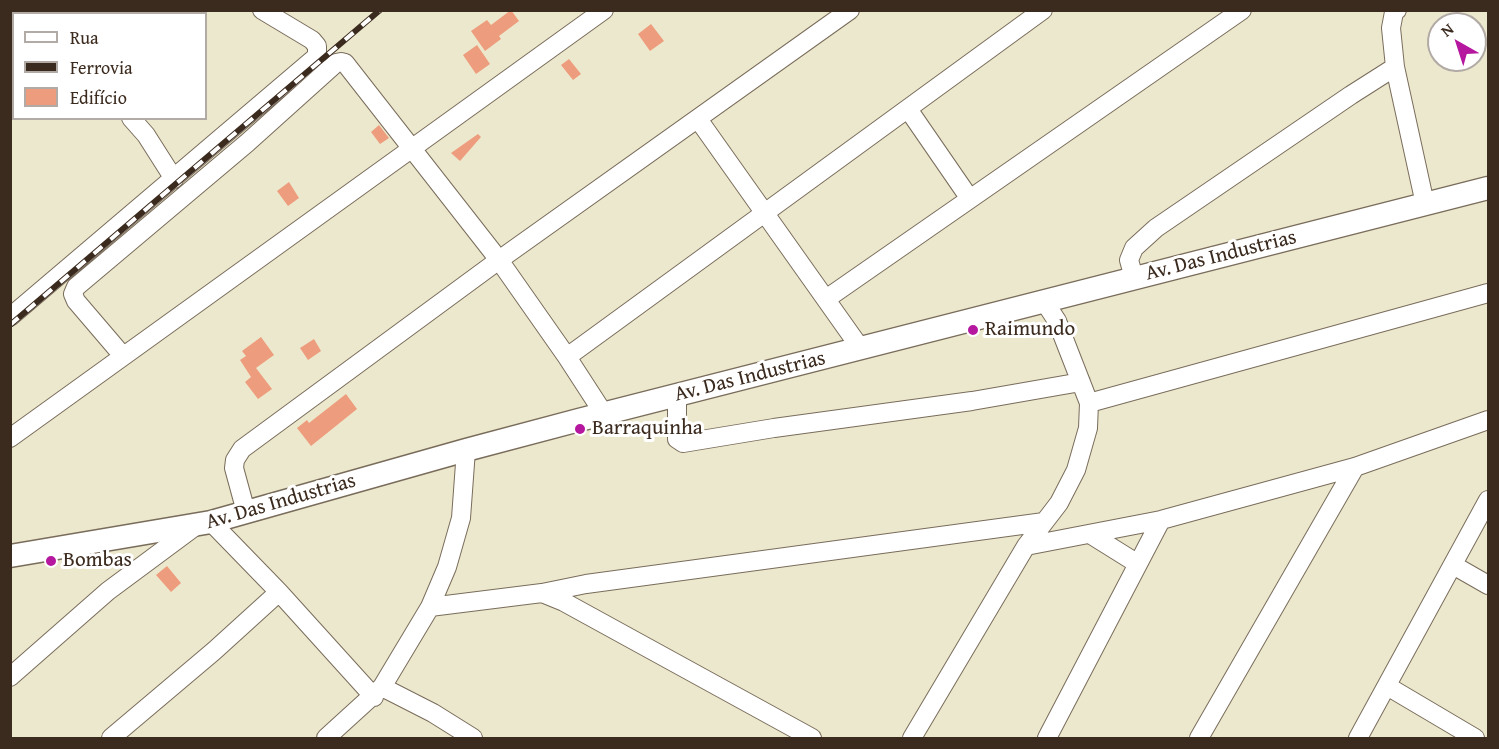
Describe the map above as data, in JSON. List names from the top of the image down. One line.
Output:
{"streets":{"main road":["Av. Das Industrias"]},"places":["Raimundo","Barraquinha","Bombas"],"legend":["Rua","Ferrovia","Edifício"],"north":"top left"}
